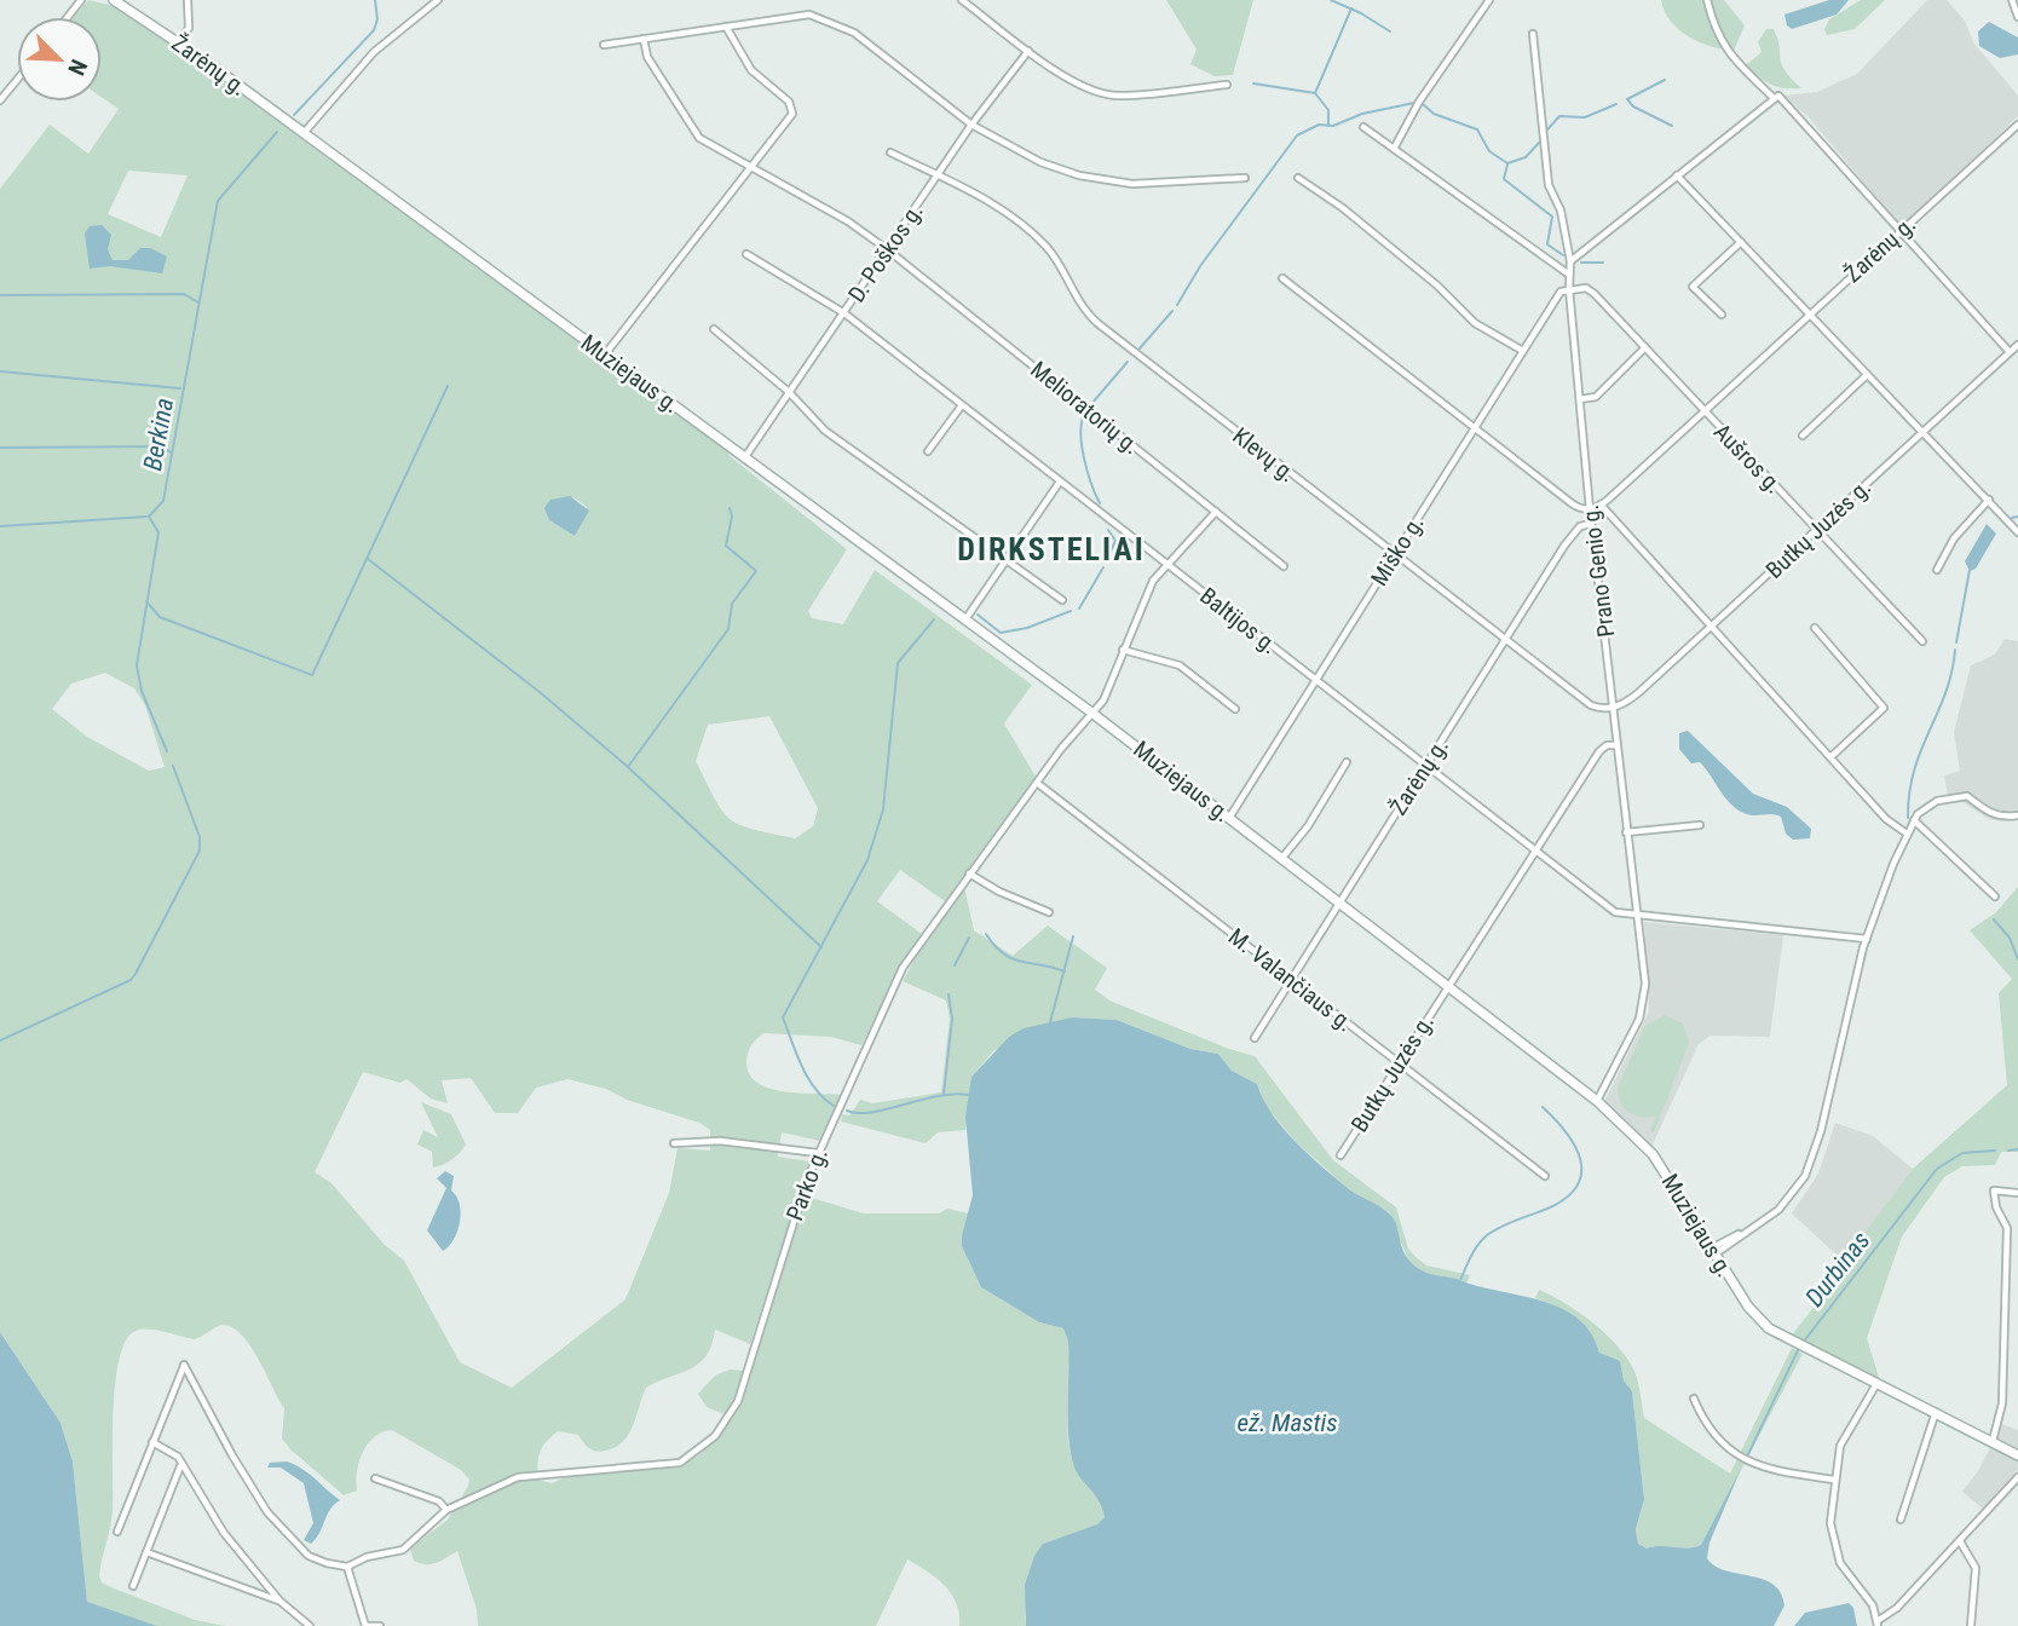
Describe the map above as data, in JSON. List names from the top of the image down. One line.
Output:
{"streets":{"main road":["Žarėnų g.","Muziejaus g."],"street":["D. Poškos g.","Melioratorių g.","Klevų g.","Aušros g.","Butkų Juzės g.","Miško g.","Prano Genio g.","Baltijos g.","M. Valančiaus g.","Parko g."]},"crossings":[["Žarėnų g.","Muziejaus g."],["Žarėnų g.","Klevų g."],["Žarėnų g.","Aušros g."],["Žarėnų g.","Prano Genio g."],["Žarėnų g.","Baltijos g."],["Žarėnų g.","M. Valančiaus g."],["D. Poškos g.","Muziejaus g."],["D. Poškos g.","Melioratorių g."],["D. Poškos g.","Klevų g."],["D. Poškos g.","Baltijos g."],["Muziejaus g.","Butkų Juzės g."],["Muziejaus g.","Miško g."],["Muziejaus g.","Prano Genio g."],["Muziejaus g.","Parko g."],["Melioratorių g.","Parko g."],["Klevų g.","Butkų Juzės g."],["Klevų g.","Miško g."],["Klevų g.","Prano Genio g."],["Aušros g.","Butkų Juzės g."],["Aušros g.","Miško g."],["Aušros g.","Prano Genio g."],["Butkų Juzės g.","Prano Genio g."],["Butkų Juzės g.","Baltijos g."],["Butkų Juzės g.","M. Valančiaus g."],["Miško g.","Prano Genio g."],["Miško g.","Baltijos g."],["Prano Genio g.","Baltijos g."],["Baltijos g.","Parko g."],["M. Valančiaus g.","Parko g."]],"districts":["DIRKSTELIAI"],"water":["Berkina","Durbinas","ež. Mastis"],"north":"bottom right"}
